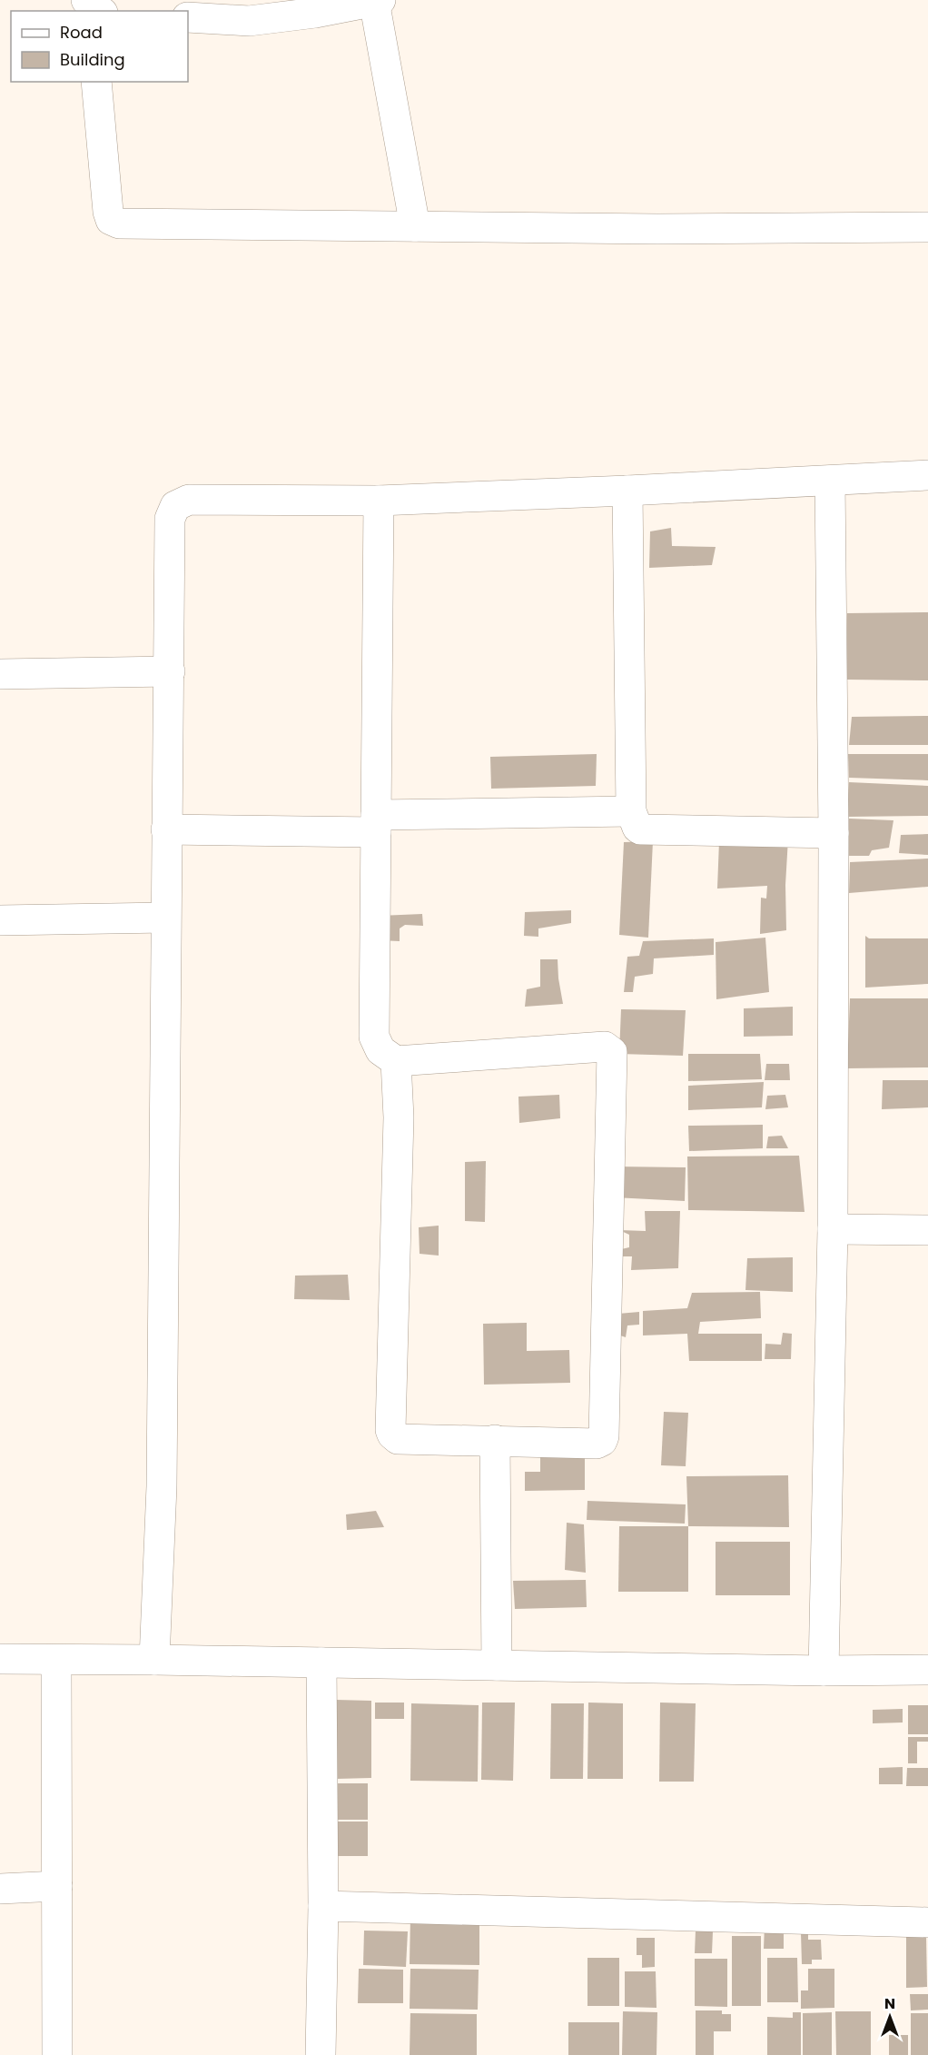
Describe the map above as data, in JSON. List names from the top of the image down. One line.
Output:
{"legend":["Road","Building"],"north":"top"}
